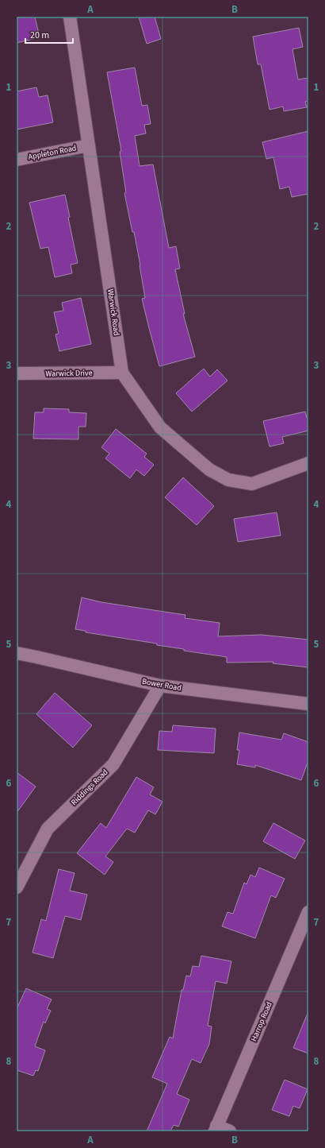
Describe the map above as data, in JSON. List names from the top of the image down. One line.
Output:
{"streets":{"street":["Appleton Road","Warwick Road","Warwick Drive","Bower Road","Riddings Road","Harrop Road"]},"crossings":[["Appleton Road","Warwick Road"],["Warwick Road","Warwick Drive"],["Bower Road","Riddings Road"]],"scale_bar":"20 m","grid":{"columns":["A","B"],"rows":["1","2","3","4","5","6","7","8"]}}
